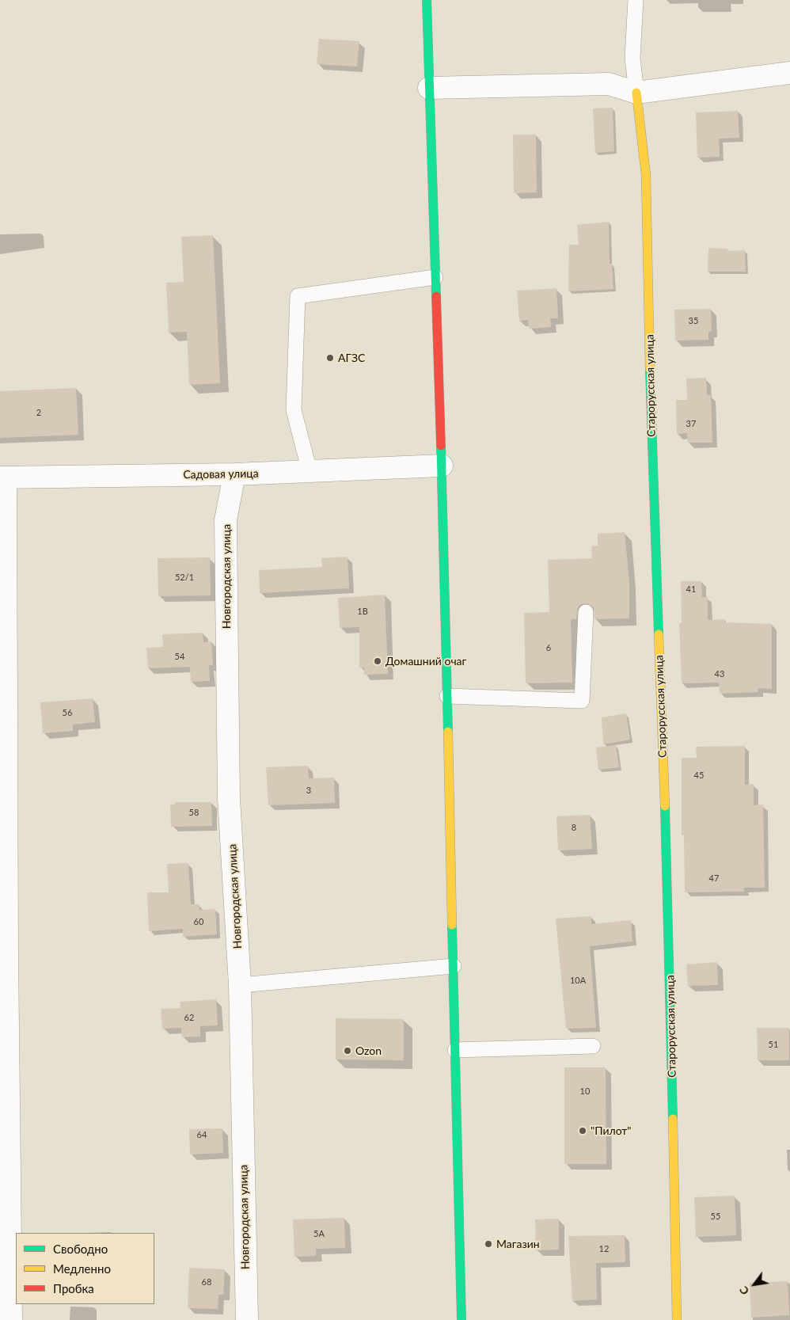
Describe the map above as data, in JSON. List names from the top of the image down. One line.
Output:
{"streets":{"main road":["Старорусская улица"],"street":["Садовая улица","Новгородская улица"]},"crossings":[["Садовая улица","Новгородская улица"]],"places":["АГЗС","Домашний очаг","Ozon","\"Пилот\"","Магазин"],"house_numbers":["35","2","37","52/1","41","1В","6","54","43","56","45","3","58","8","47","60","10А","62","51","10","64","55","5А","12","68"],"legend":["Свободно","Медленно","Пробка"],"north":"bottom left"}
